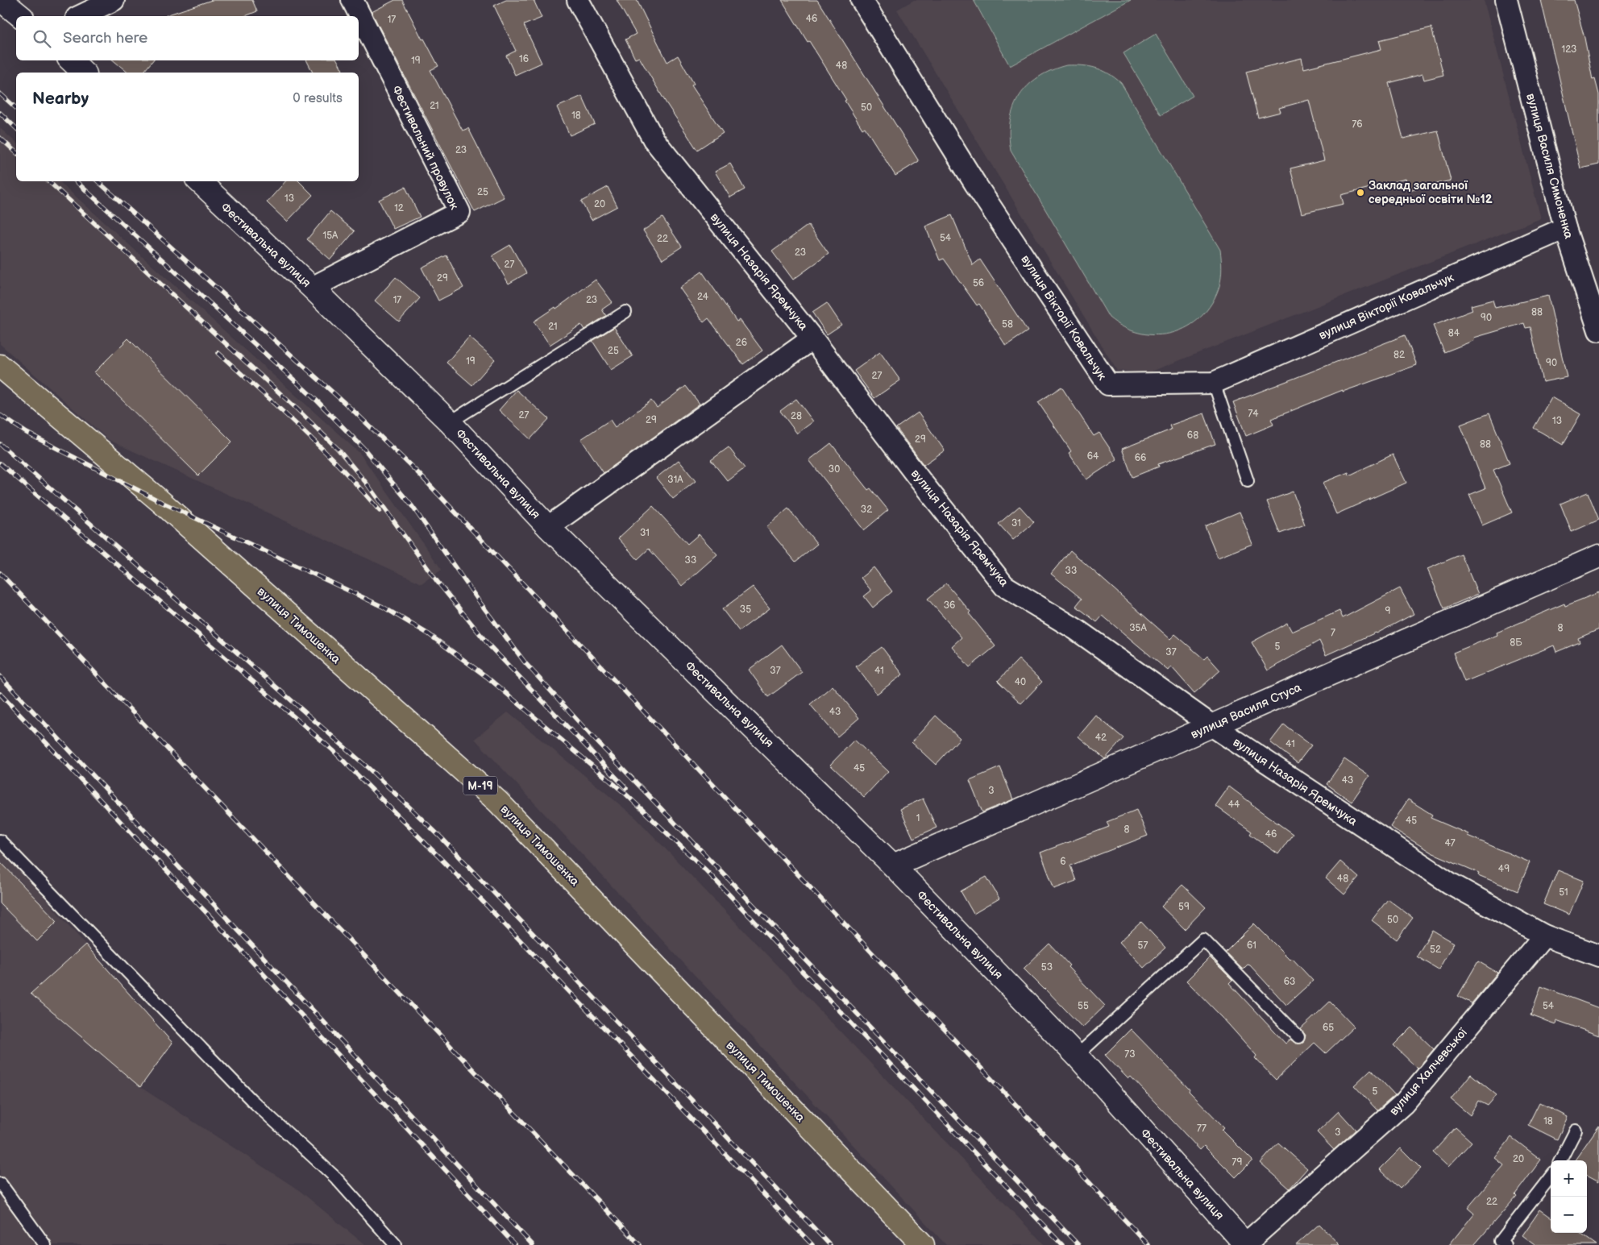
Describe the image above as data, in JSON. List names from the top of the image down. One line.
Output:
{"streets":{"highway":["вулиця Тимошенка","М-19"],"street":["Фестивальний провулок","вулиця Василя Симоненка","Фестивальна вулиця","вулиця Назарія Яремчука","вулиця Вікторії Ковальчук","вулиця Василя Стуса","вулиця Халчевської"]},"crossings":[["Фестивальний провулок","Фестивальна вулиця"],["вулиця Василя Симоненка","вулиця Вікторії Ковальчук"],["Фестивальна вулиця","вулиця Василя Стуса"],["Фестивальна вулиця","вулиця Халчевської"],["вулиця Назарія Яремчука","вулиця Василя Стуса"],["вулиця Назарія Яремчука","вулиця Халчевської"]],"places":["Заклад загальної середньої освіти №12"],"house_numbers":["46","17","123","16","19","48","21","50","18","76","23","25","13","20","12","15А","54","22","23","27","29","56","24","17","23","88","90","58","21","84","26","25","82","19","90","27","74","27","28","29","13","68","29","88","64","66","30","31А","32","31","31","33","33","36","35","9","35А","8","7","8Б","5","37","37","41","40","43","42","41","45","43","3","44","1","45","8","46","47","6","49","48","51","59","50","57","61","52","53","63","55","54","65","73","5","18","77","3","20","79","22"],"page":{"search":"Search here","heading":["Nearby","0 results"],"map_buttons":["+","−"]}}
